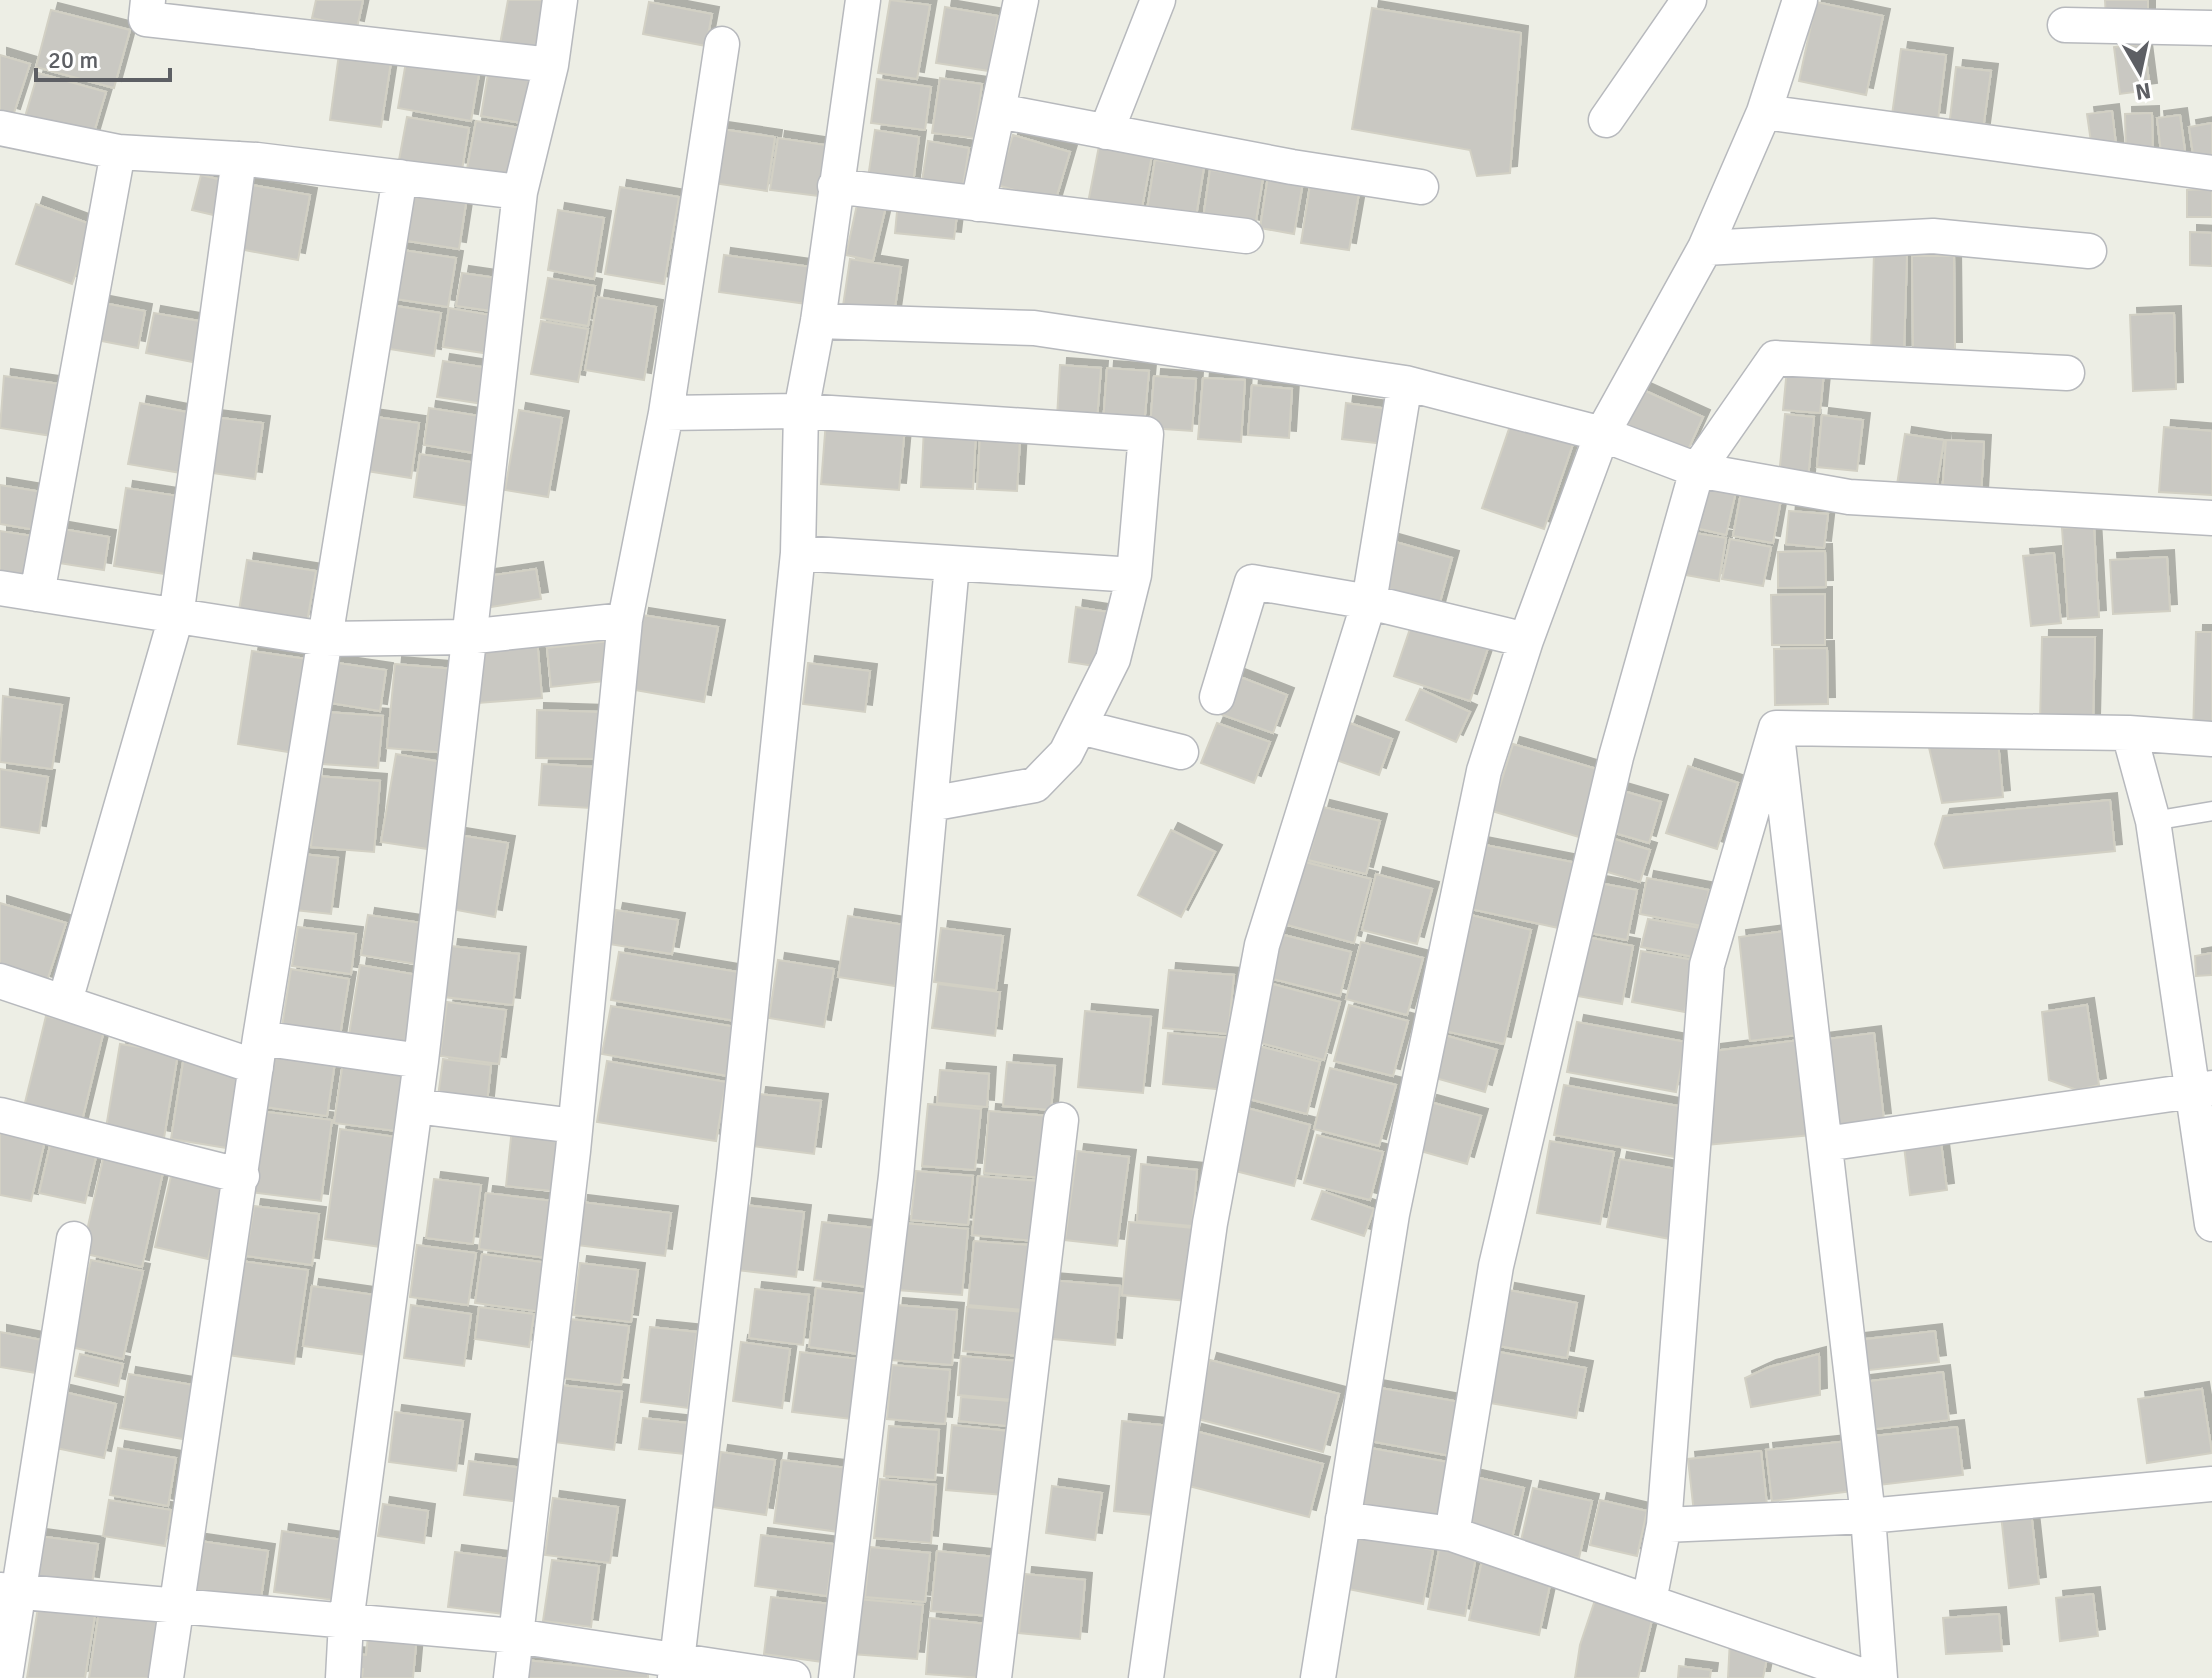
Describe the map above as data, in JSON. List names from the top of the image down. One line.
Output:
{"scale_bar":"20 m","north":"bottom"}
